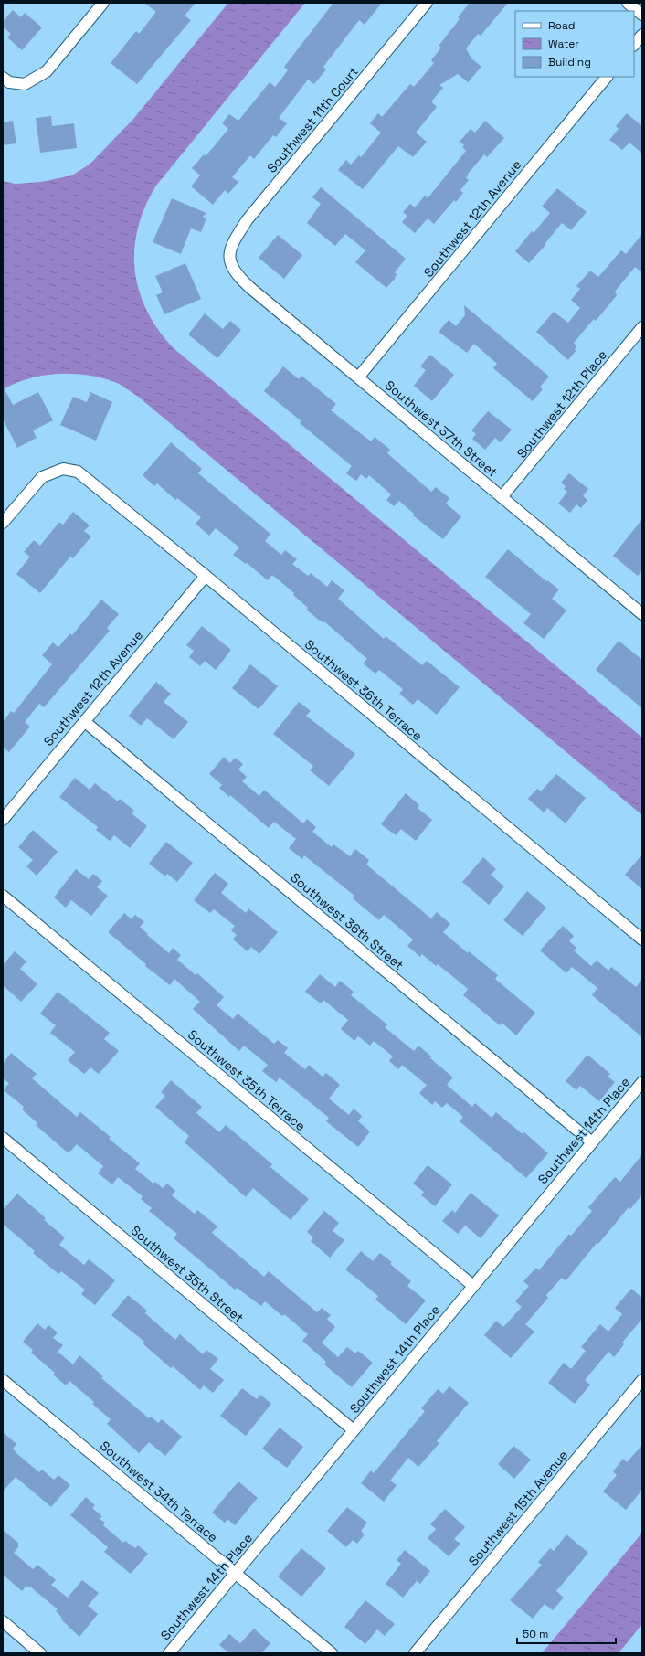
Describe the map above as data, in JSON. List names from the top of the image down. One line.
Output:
{"streets":{"street":["Southwest 11th Court","Southwest 12th Avenue","Southwest 12th Place","Southwest 37th Street","Southwest 36th Terrace","Southwest 36th Street","Southwest 35th Terrace","Southwest 14th Place","Southwest 35th Street","Southwest 34th Terrace","Southwest 15th Avenue"]},"crossings":[["Southwest 11th Court","Southwest 37th Street"],["Southwest 12th Avenue","Southwest 37th Street"],["Southwest 12th Avenue","Southwest 36th Terrace"],["Southwest 12th Avenue","Southwest 36th Street"],["Southwest 12th Place","Southwest 37th Street"],["Southwest 36th Street","Southwest 14th Place"],["Southwest 35th Terrace","Southwest 14th Place"],["Southwest 14th Place","Southwest 35th Street"],["Southwest 14th Place","Southwest 34th Terrace"]],"legend":["Road","Water","Building"],"scale_bar":"50 m"}
